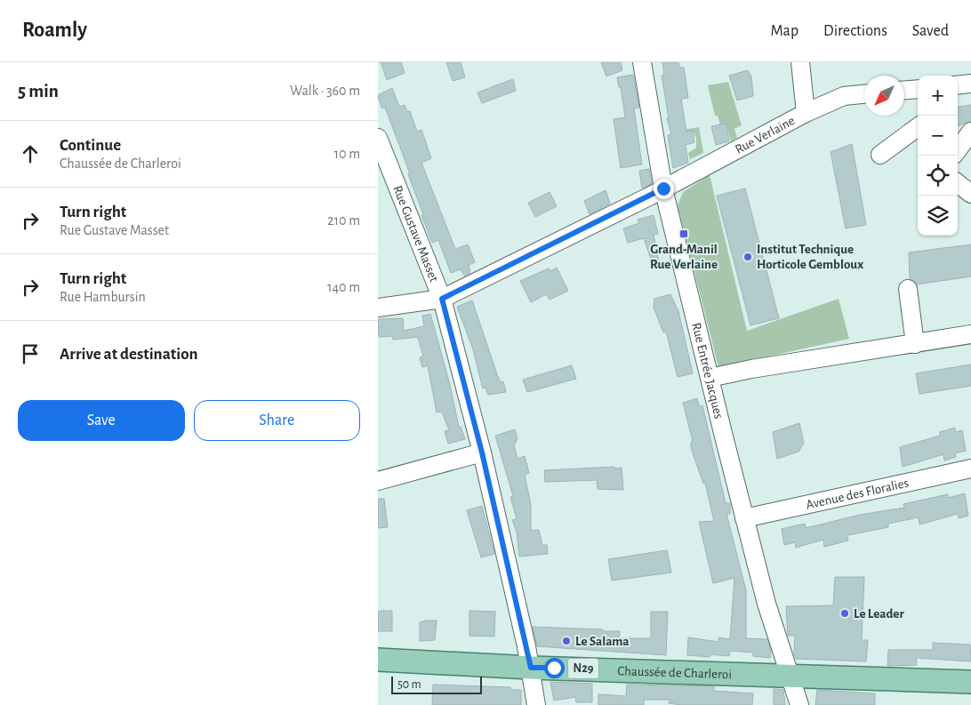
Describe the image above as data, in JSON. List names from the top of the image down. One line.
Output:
{"streets":{"main road":["N29","Chaussée de Charleroi"],"street":["Rue Verlaine","Rue Gustave Masset","Rue Entrée Jacques","Avenue des Floralies"]},"crossings":[["Rue Verlaine","Rue Gustave Masset"],["Rue Verlaine","Rue Entrée Jacques"],["Rue Gustave Masset","Chaussée de Charleroi"],["Rue Entrée Jacques","Avenue des Floralies"],["Rue Entrée Jacques","Chaussée de Charleroi"]],"places":{"transit":["Grand-Manil Rue Verlaine"],"other":["Institut Technique Horticole Gembloux","Le Leader","Le Salama"]},"scale_bar":"50 m","north":"bottom left","page":{"header":"Roamly","nav":["Map","Directions","Saved"],"heading":["5 min","Walk · 360 m"],"map_buttons":["+","−"],"list":[["Continue","Chaussée de Charleroi","10 m"],["Turn right","Rue Gustave Masset","210 m"],["Turn right","Rue Hambursin","140 m"],"Arrive at destination"],"buttons":["Save","Share"],"scale":"50 m"}}
